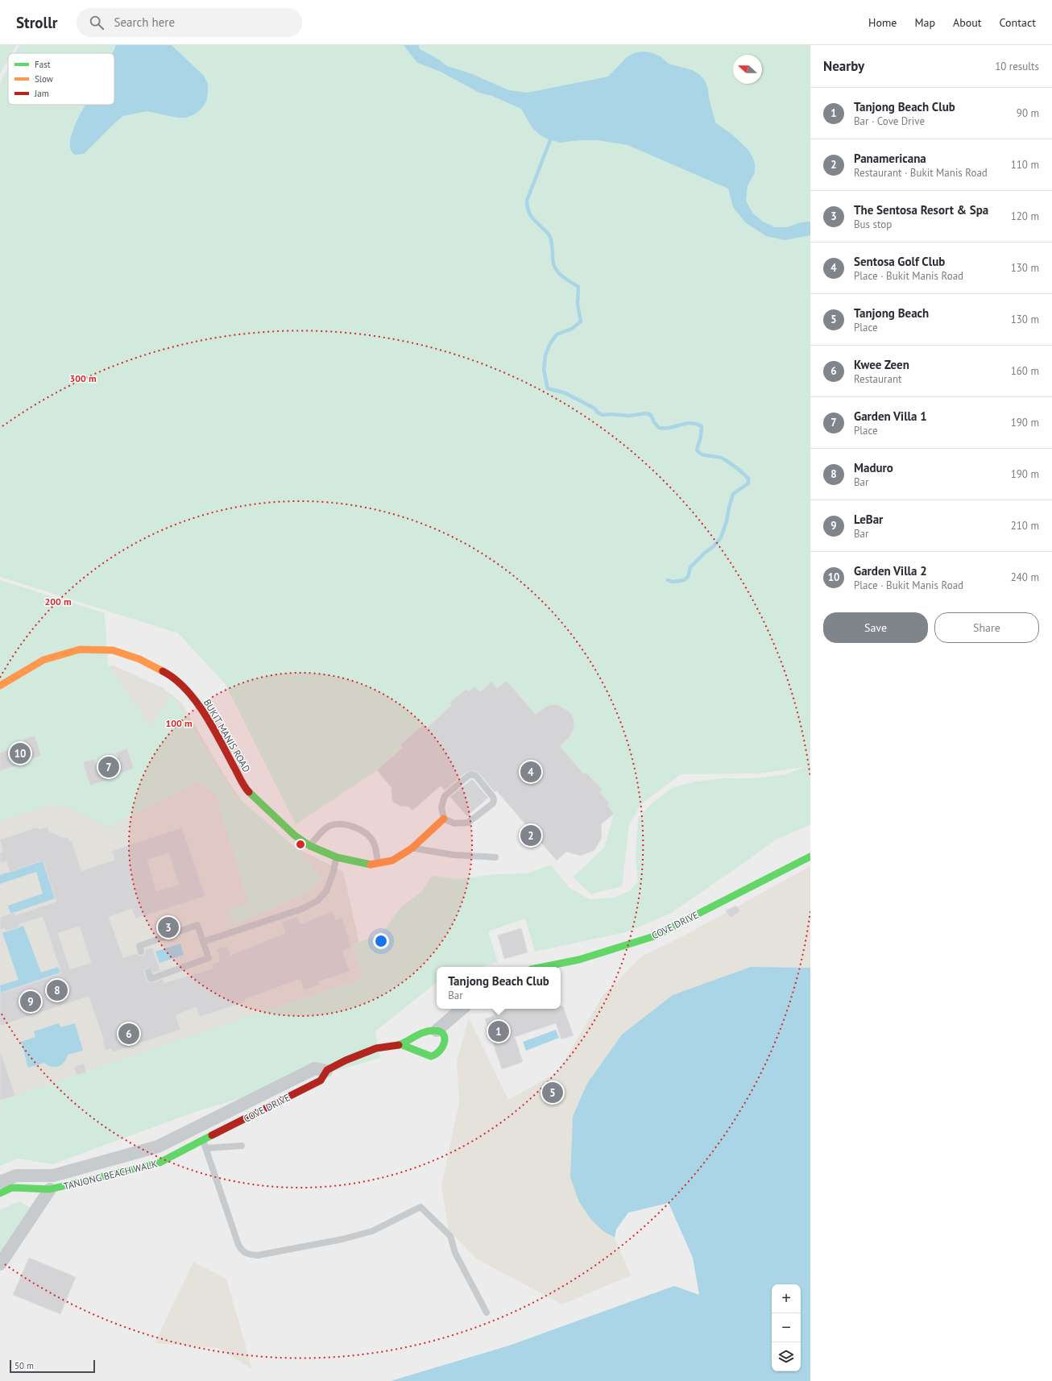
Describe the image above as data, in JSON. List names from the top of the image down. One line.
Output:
{"streets":{"street":["BUKIT MANIS ROAD","COVE DRIVE","TANJONG BEACH WALK"]},"crossings":[["COVE DRIVE","TANJONG BEACH WALK"]],"legend":["Fast","Slow","Jam"],"scale_bar":"50 m","north":"left","page":{"header":"Strollr","search":"Search here","nav":["Home","Map","About","Contact"],"heading":["Nearby","10 results"],"list":[{"mark":"1","name":"Tanjong Beach Club","note":"Bar · Cove Drive","value":"90 m"},{"mark":"2","name":"Panamericana","note":"Restaurant · Bukit Manis Road","value":"110 m"},{"mark":"3","name":"The Sentosa Resort & Spa","note":"Bus stop","value":"120 m"},{"mark":"4","name":"Sentosa Golf Club","note":"Place · Bukit Manis Road","value":"130 m"},{"mark":"5","name":"Tanjong Beach","note":"Place","value":"130 m"},{"mark":"6","name":"Kwee Zeen","note":"Restaurant","value":"160 m"},{"mark":"7","name":"Garden Villa 1","note":"Place","value":"190 m"},{"mark":"8","name":"Maduro","note":"Bar","value":"190 m"},{"mark":"9","name":"LeBar","note":"Bar","value":"210 m"},{"mark":"10","name":"Garden Villa 2","note":"Place · Bukit Manis Road","value":"240 m"}],"buttons":["Save","Share"],"pins":["10","7","4","2","3","8","9","1","6","5"],"popup":["Tanjong Beach Club","Bar"],"map_buttons":["+","−"],"scale":"50 m"},"rings":["300 m","200 m","100 m"]}
